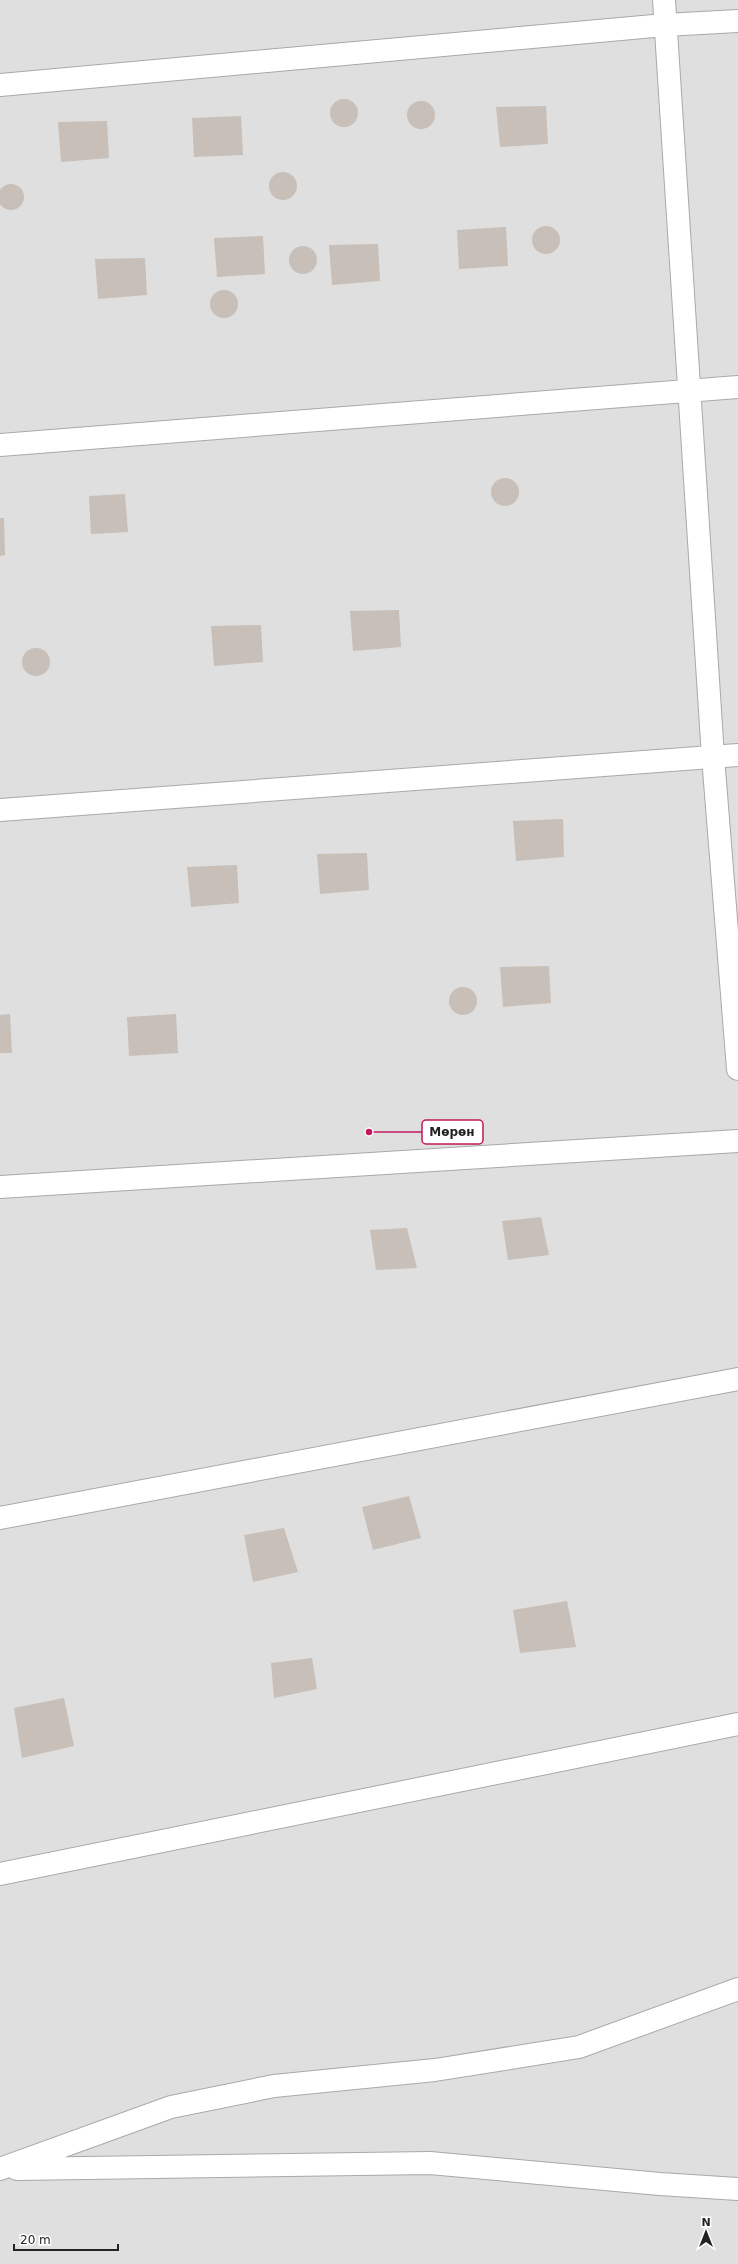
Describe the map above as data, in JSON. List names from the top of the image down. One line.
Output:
{"places":["Мөрөн"],"scale_bar":"20 m","north":"top"}
